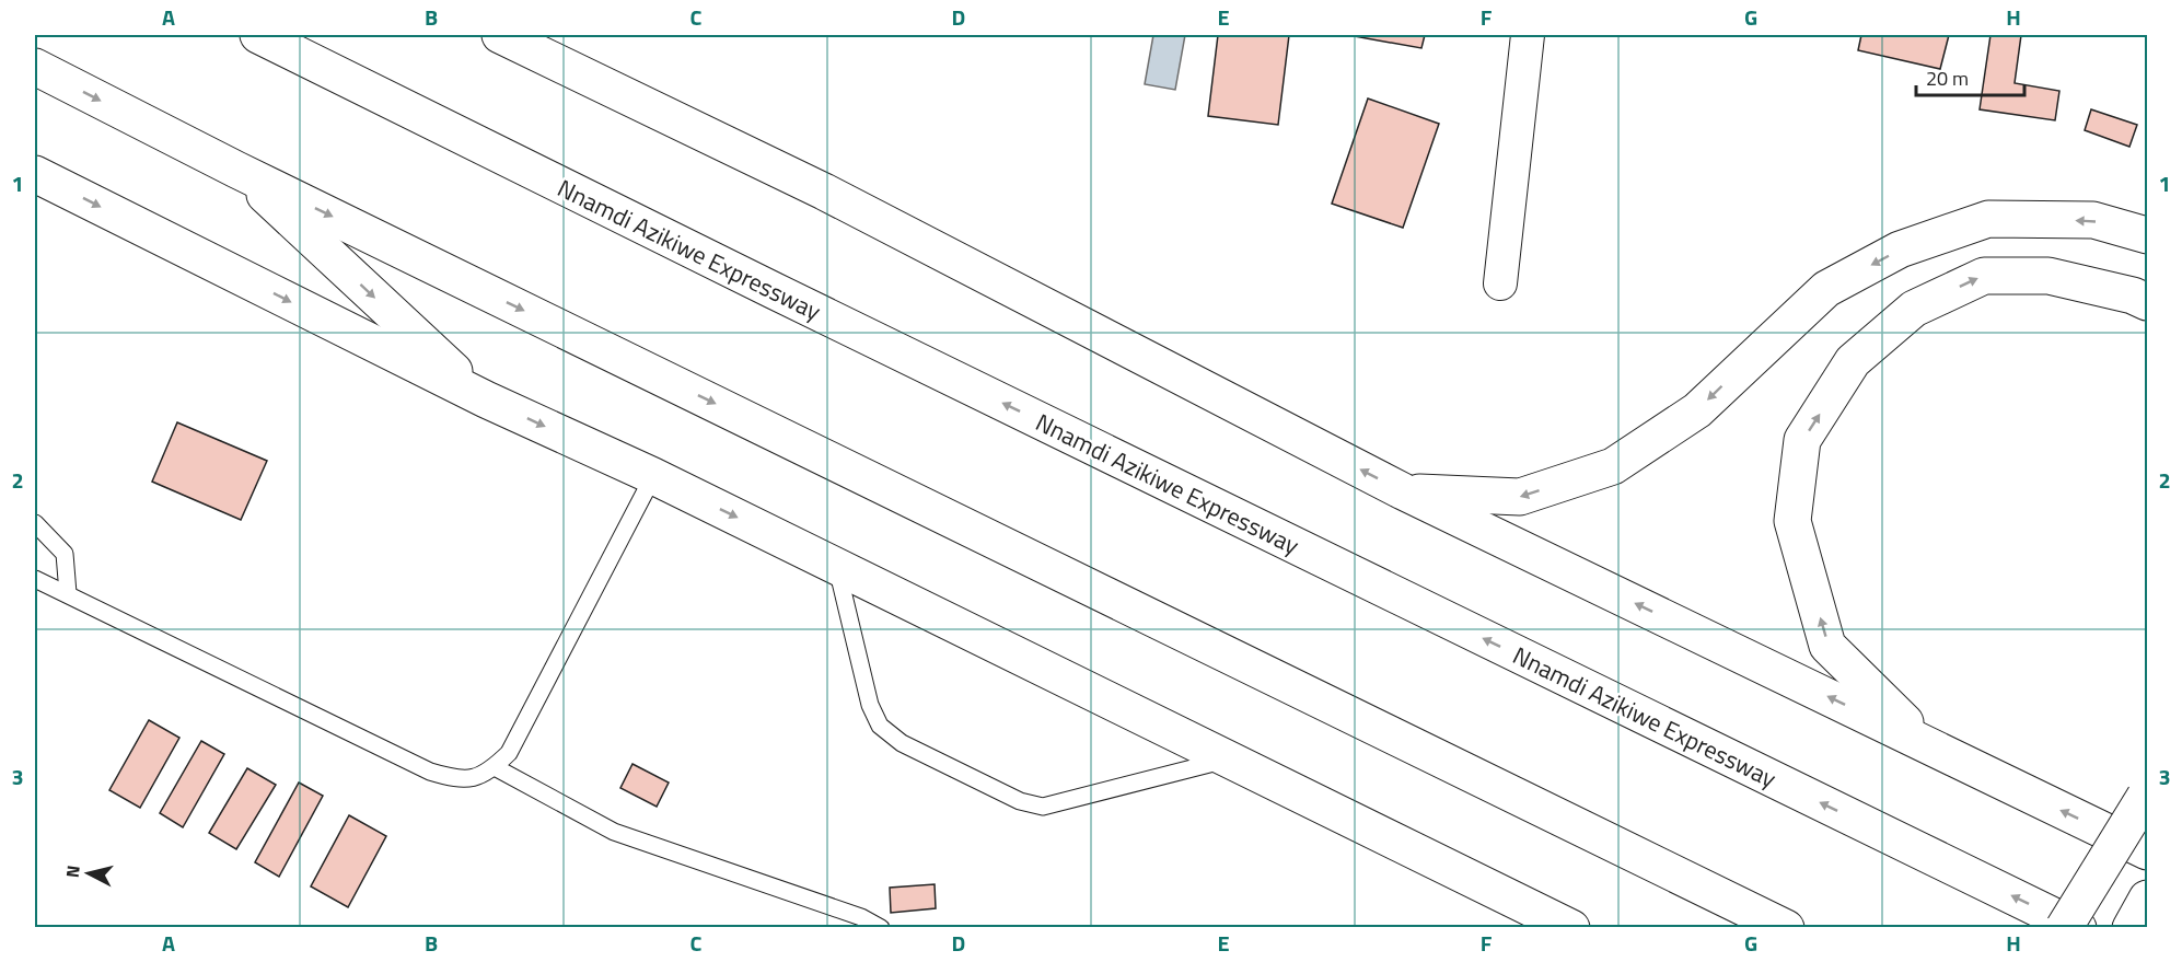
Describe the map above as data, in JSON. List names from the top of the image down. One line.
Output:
{"streets":{"main road":["Nnamdi Azikiwe Expressway"]},"scale_bar":"20 m","north":"left","grid":{"columns":["A","B","C","D","E","F","G","H"],"rows":["1","2","3"]}}
